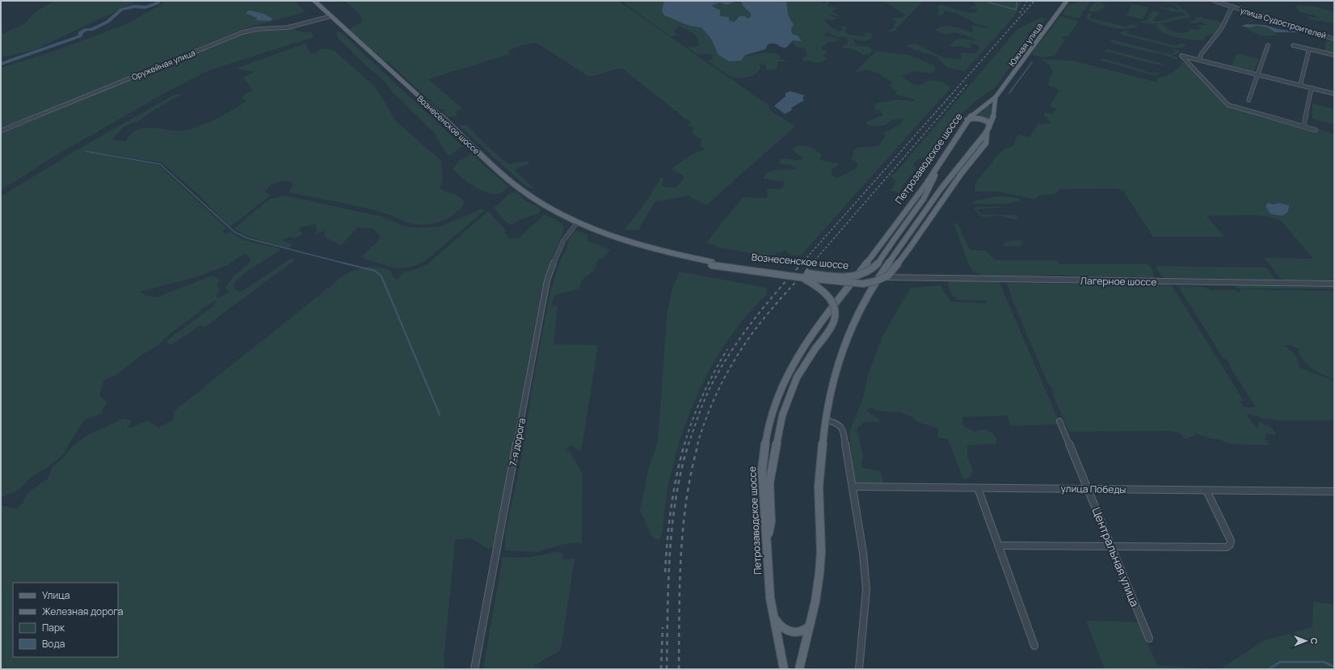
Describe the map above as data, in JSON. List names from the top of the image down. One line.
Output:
{"streets":{"main road":["Южная улица","Вознесенское шоссе","Петрозаводское шоссе"],"street":["улица Судостроителей","Оружейная улица","Лагерное шоссе","7-я дорога","улица Победы","Центральная улица"]},"crossings":[["Южная улица","Петрозаводское шоссе"],["Оружейная улица","Вознесенское шоссе"],["Вознесенское шоссе","Петрозаводское шоссе"],["Вознесенское шоссе","7-я дорога"],["улица Победы","Центральная улица"]],"legend":["Улица","Железная дорога","Парк","Вода"],"north":"right"}
